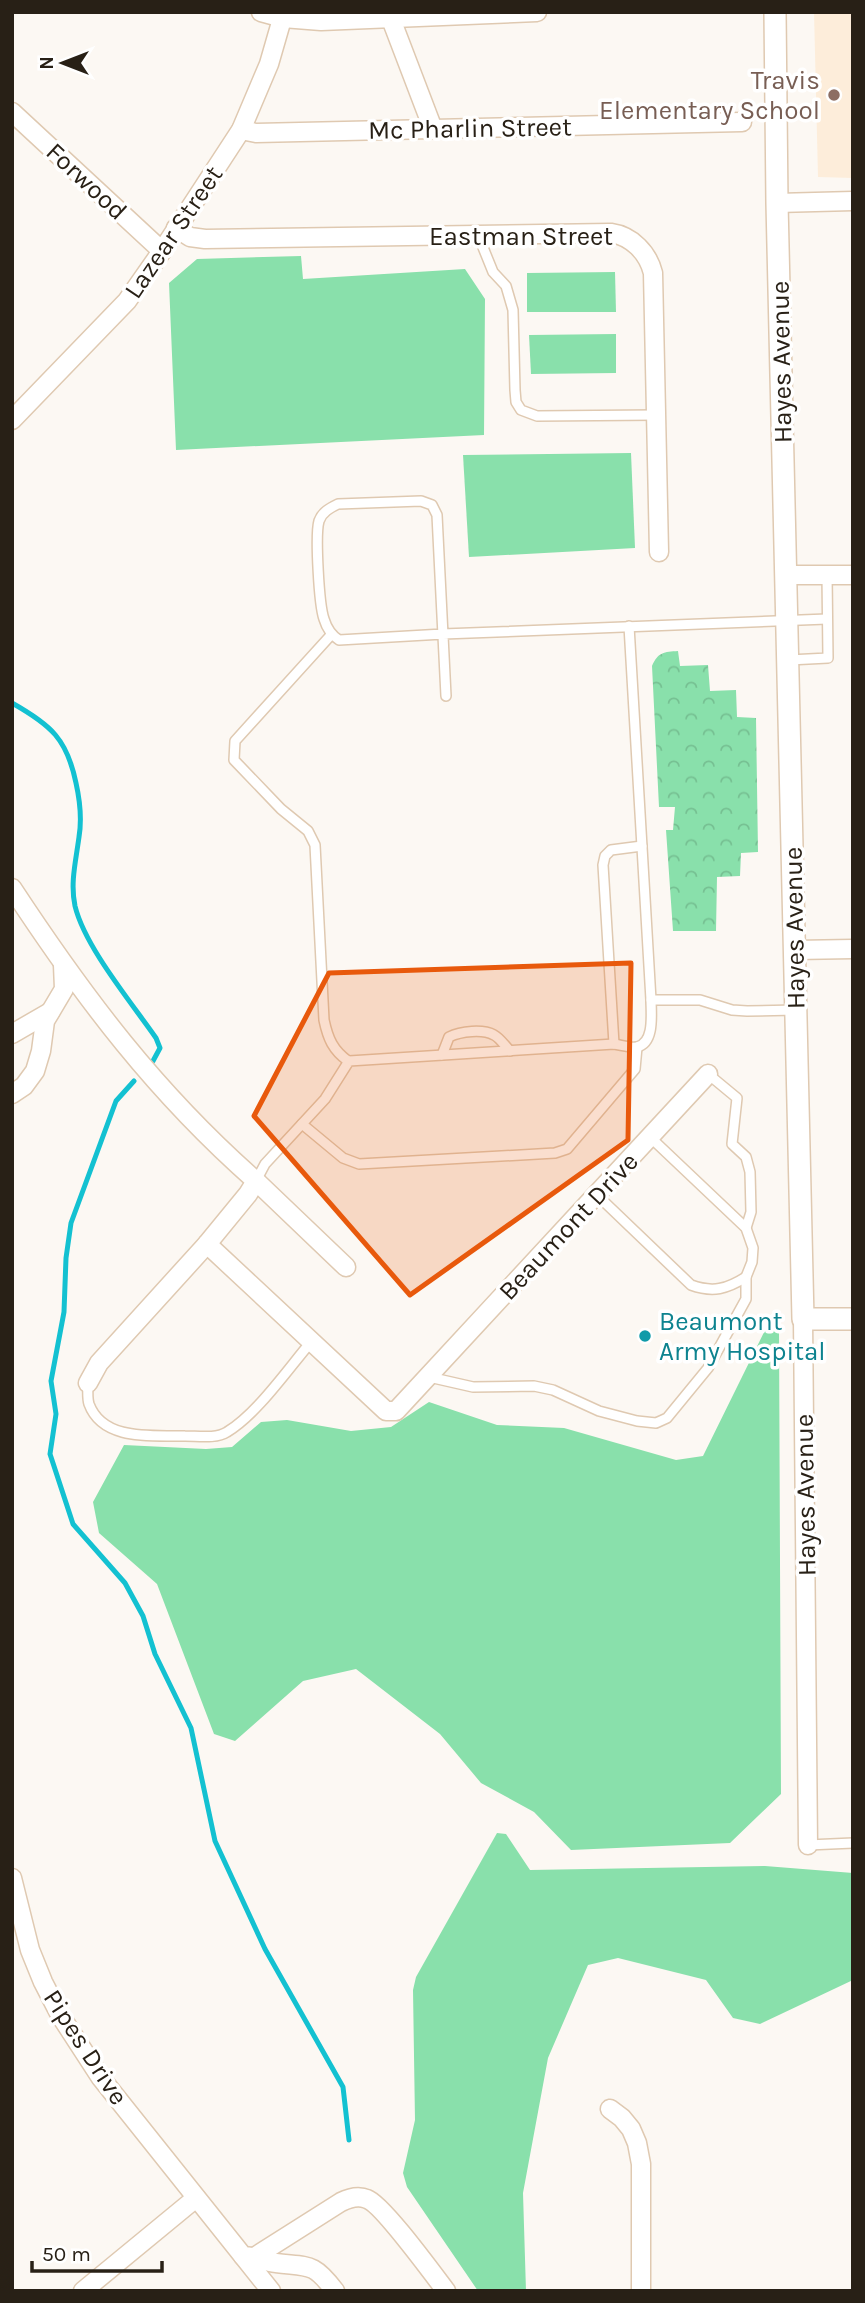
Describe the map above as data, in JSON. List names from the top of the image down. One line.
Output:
{"streets":{"street":["Mc Pharlin Street","Forwood","Lazear Street","Eastman Street","Hayes Avenue","Beaumont Drive","Pipes Drive"]},"crossings":[["Mc Pharlin Street","Lazear Street"],["Forwood","Lazear Street"],["Lazear Street","Eastman Street"]],"places":["Travis Elementary School","Beaumont Army Hospital"],"scale_bar":"50 m","north":"left"}
